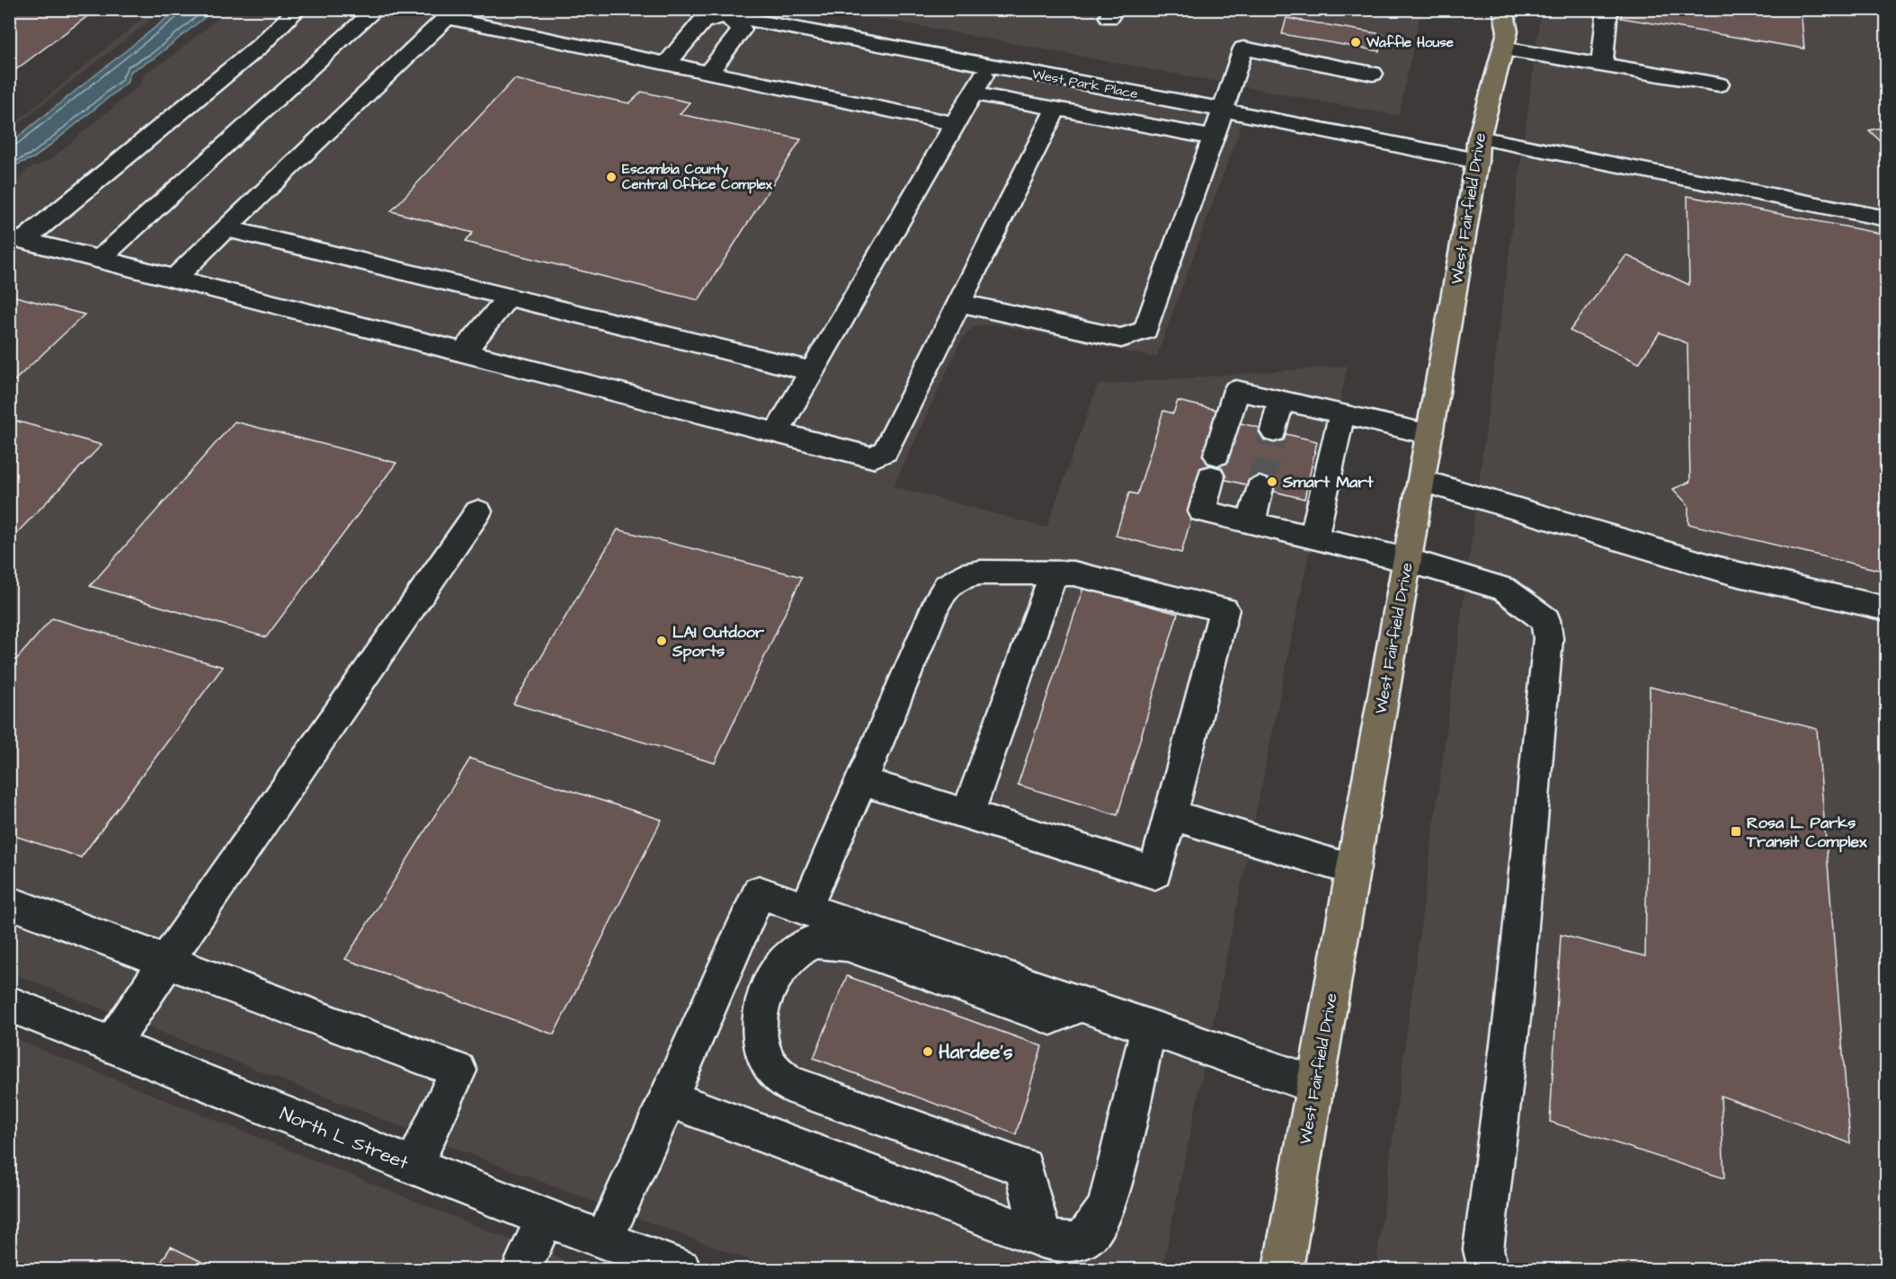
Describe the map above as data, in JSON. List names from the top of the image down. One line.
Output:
{"streets":{"main road":["West Fairfield Drive"],"street":["West Park Place","North L Street"]},"crossings":[["West Park Place","West Fairfield Drive"]],"places":{"other":["Waffle House","Escambia County Central Office Complex","Smart Mart","LAI Outdoor Sports","Hardee's"],"transit":["Rosa L. Parks Transit Complex"]}}
